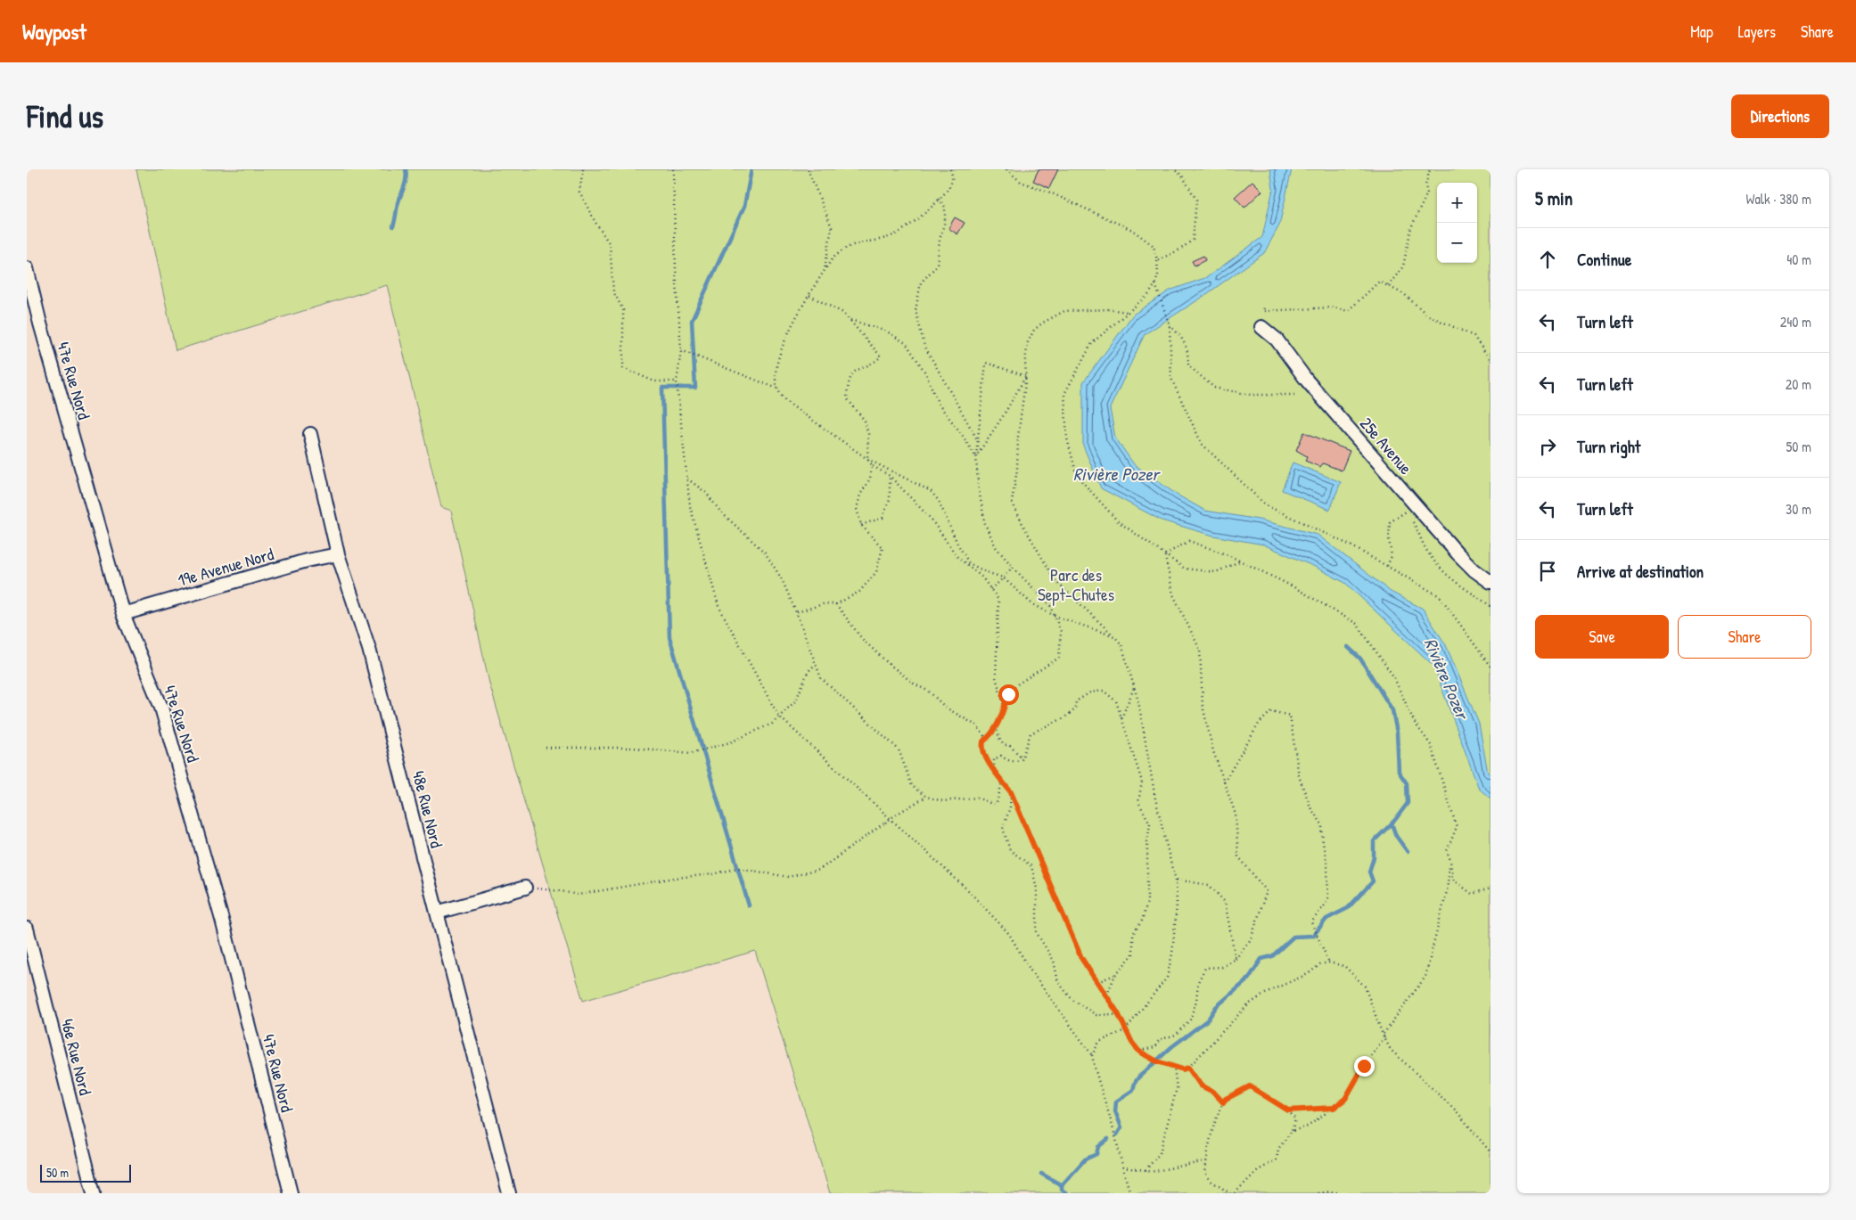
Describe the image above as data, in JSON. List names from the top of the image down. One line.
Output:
{"streets":{"street":["47e Rue Nord","25e Avenue","19e Avenue Nord","48e Rue Nord","46e Rue Nord"]},"crossings":[["47e Rue Nord","19e Avenue Nord"],["19e Avenue Nord","48e Rue Nord"]],"water":["Rivière Pozer"],"parks":["Parc des Sept-Chutes"],"scale_bar":"50 m","page":{"header":"Waypost","nav":["Map","Layers","Share"],"buttons":["Directions",["Save","Share"]],"title":"Find us","heading":["5 min","Walk · 380 m"],"map_buttons":["+","−"],"list":[["Continue","40 m"],["Turn left","240 m"],["Turn left","20 m"],["Turn right","50 m"],["Turn left","30 m"],"Arrive at destination"],"scale":"50 m"}}
